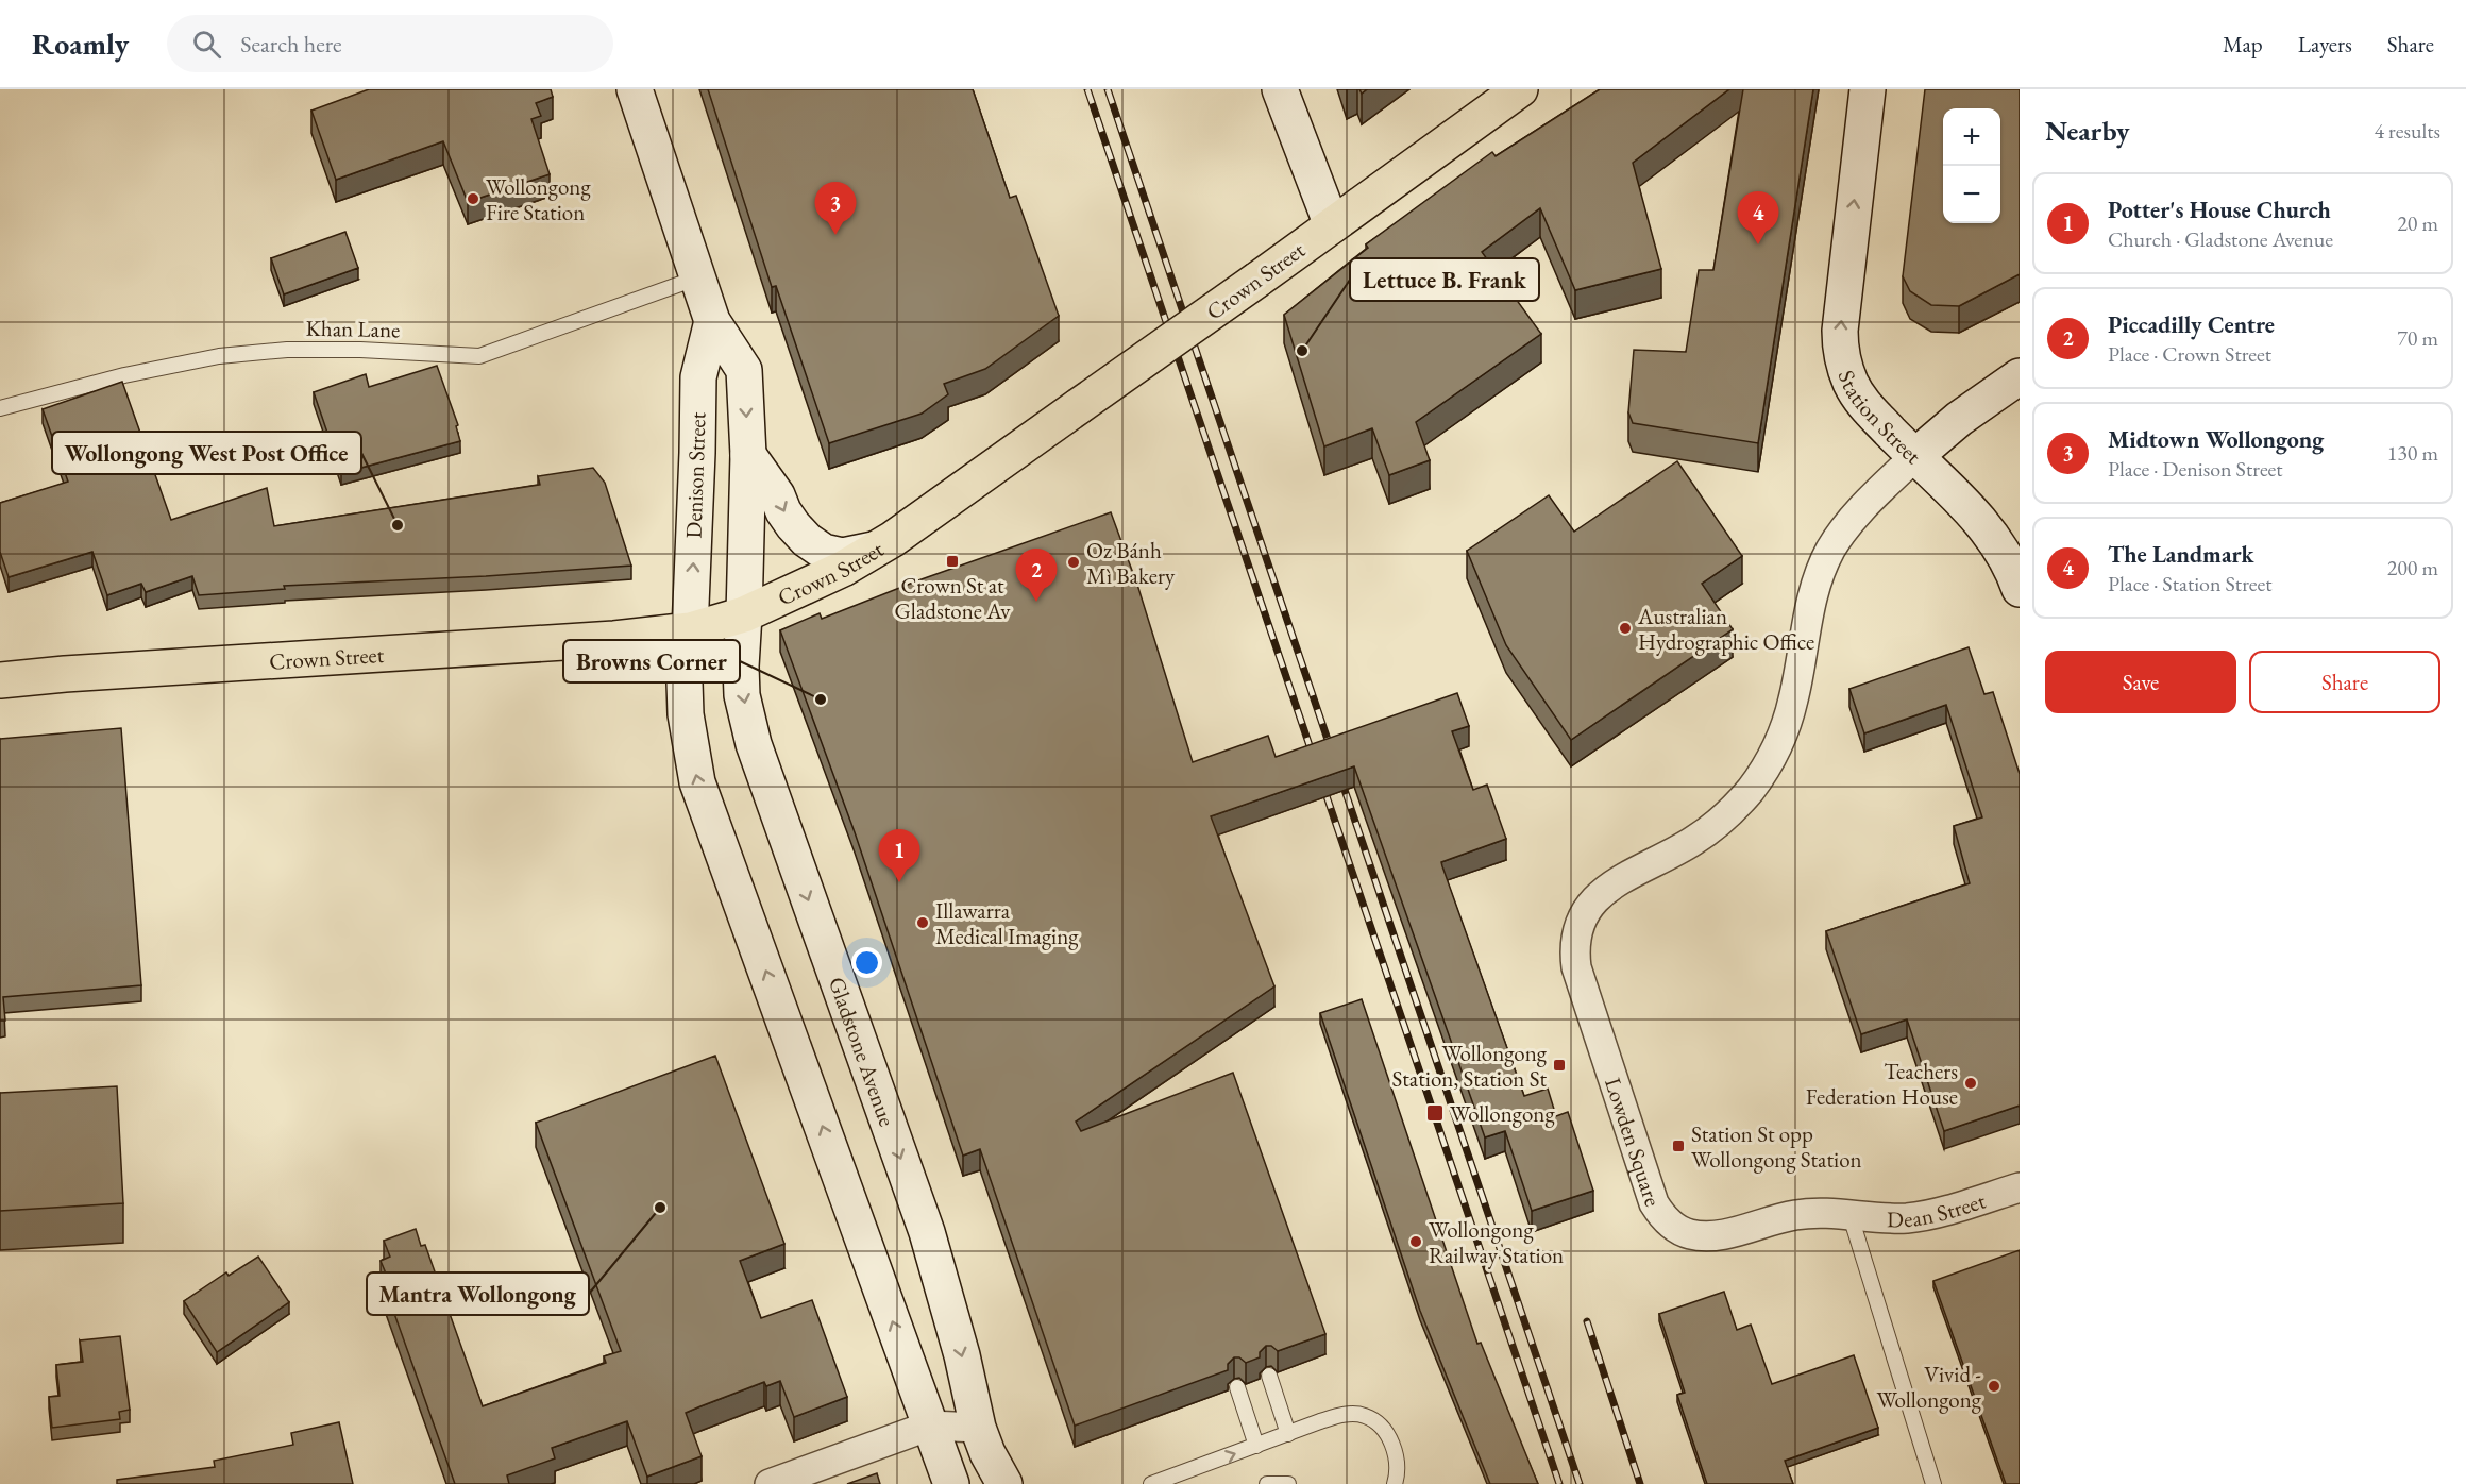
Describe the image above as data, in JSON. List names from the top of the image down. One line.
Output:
{"streets":{"main road":["Crown Street","Station Street","Denison Street","Gladstone Avenue"],"street":["Lowden Square","Dean Street"],"lane":["Khan Lane"]},"crossings":[["Crown Street","Denison Street"],["Crown Street","Gladstone Avenue"],["Station Street","Lowden Square"],["Lowden Square","Dean Street"]],"one_way":["Station Street"],"places":{"other":["Wollongong Fire Station","Lettuce B. Frank","Wollongong West Post Office","Oz Bánh Mì Bakery","Australian Hydrographic Office","Browns Corner","Illawarra Medical Imaging","Teachers Federation House","Mantra Wollongong","Wollongong Railway Station","Vivid - Wollongong"],"transit":["Crown St at Gladstone Av","Wollongong Station, Station St","Wollongong","Station St opp Wollongong Station"]},"page":{"header":"Roamly","search":"Search here","nav":["Map","Layers","Share"],"heading":["Nearby","4 results"],"map_buttons":["+","−"],"list":[{"mark":"1","name":"Potter's House Church","note":"Church · Gladstone Avenue","value":"20 m"},{"mark":"2","name":"Piccadilly Centre","note":"Place · Crown Street","value":"70 m"},{"mark":"3","name":"Midtown Wollongong","note":"Place · Denison Street","value":"130 m"},{"mark":"4","name":"The Landmark","note":"Place · Station Street","value":"200 m"}],"pins":["3","4","2","1"],"buttons":["Save","Share"]}}
